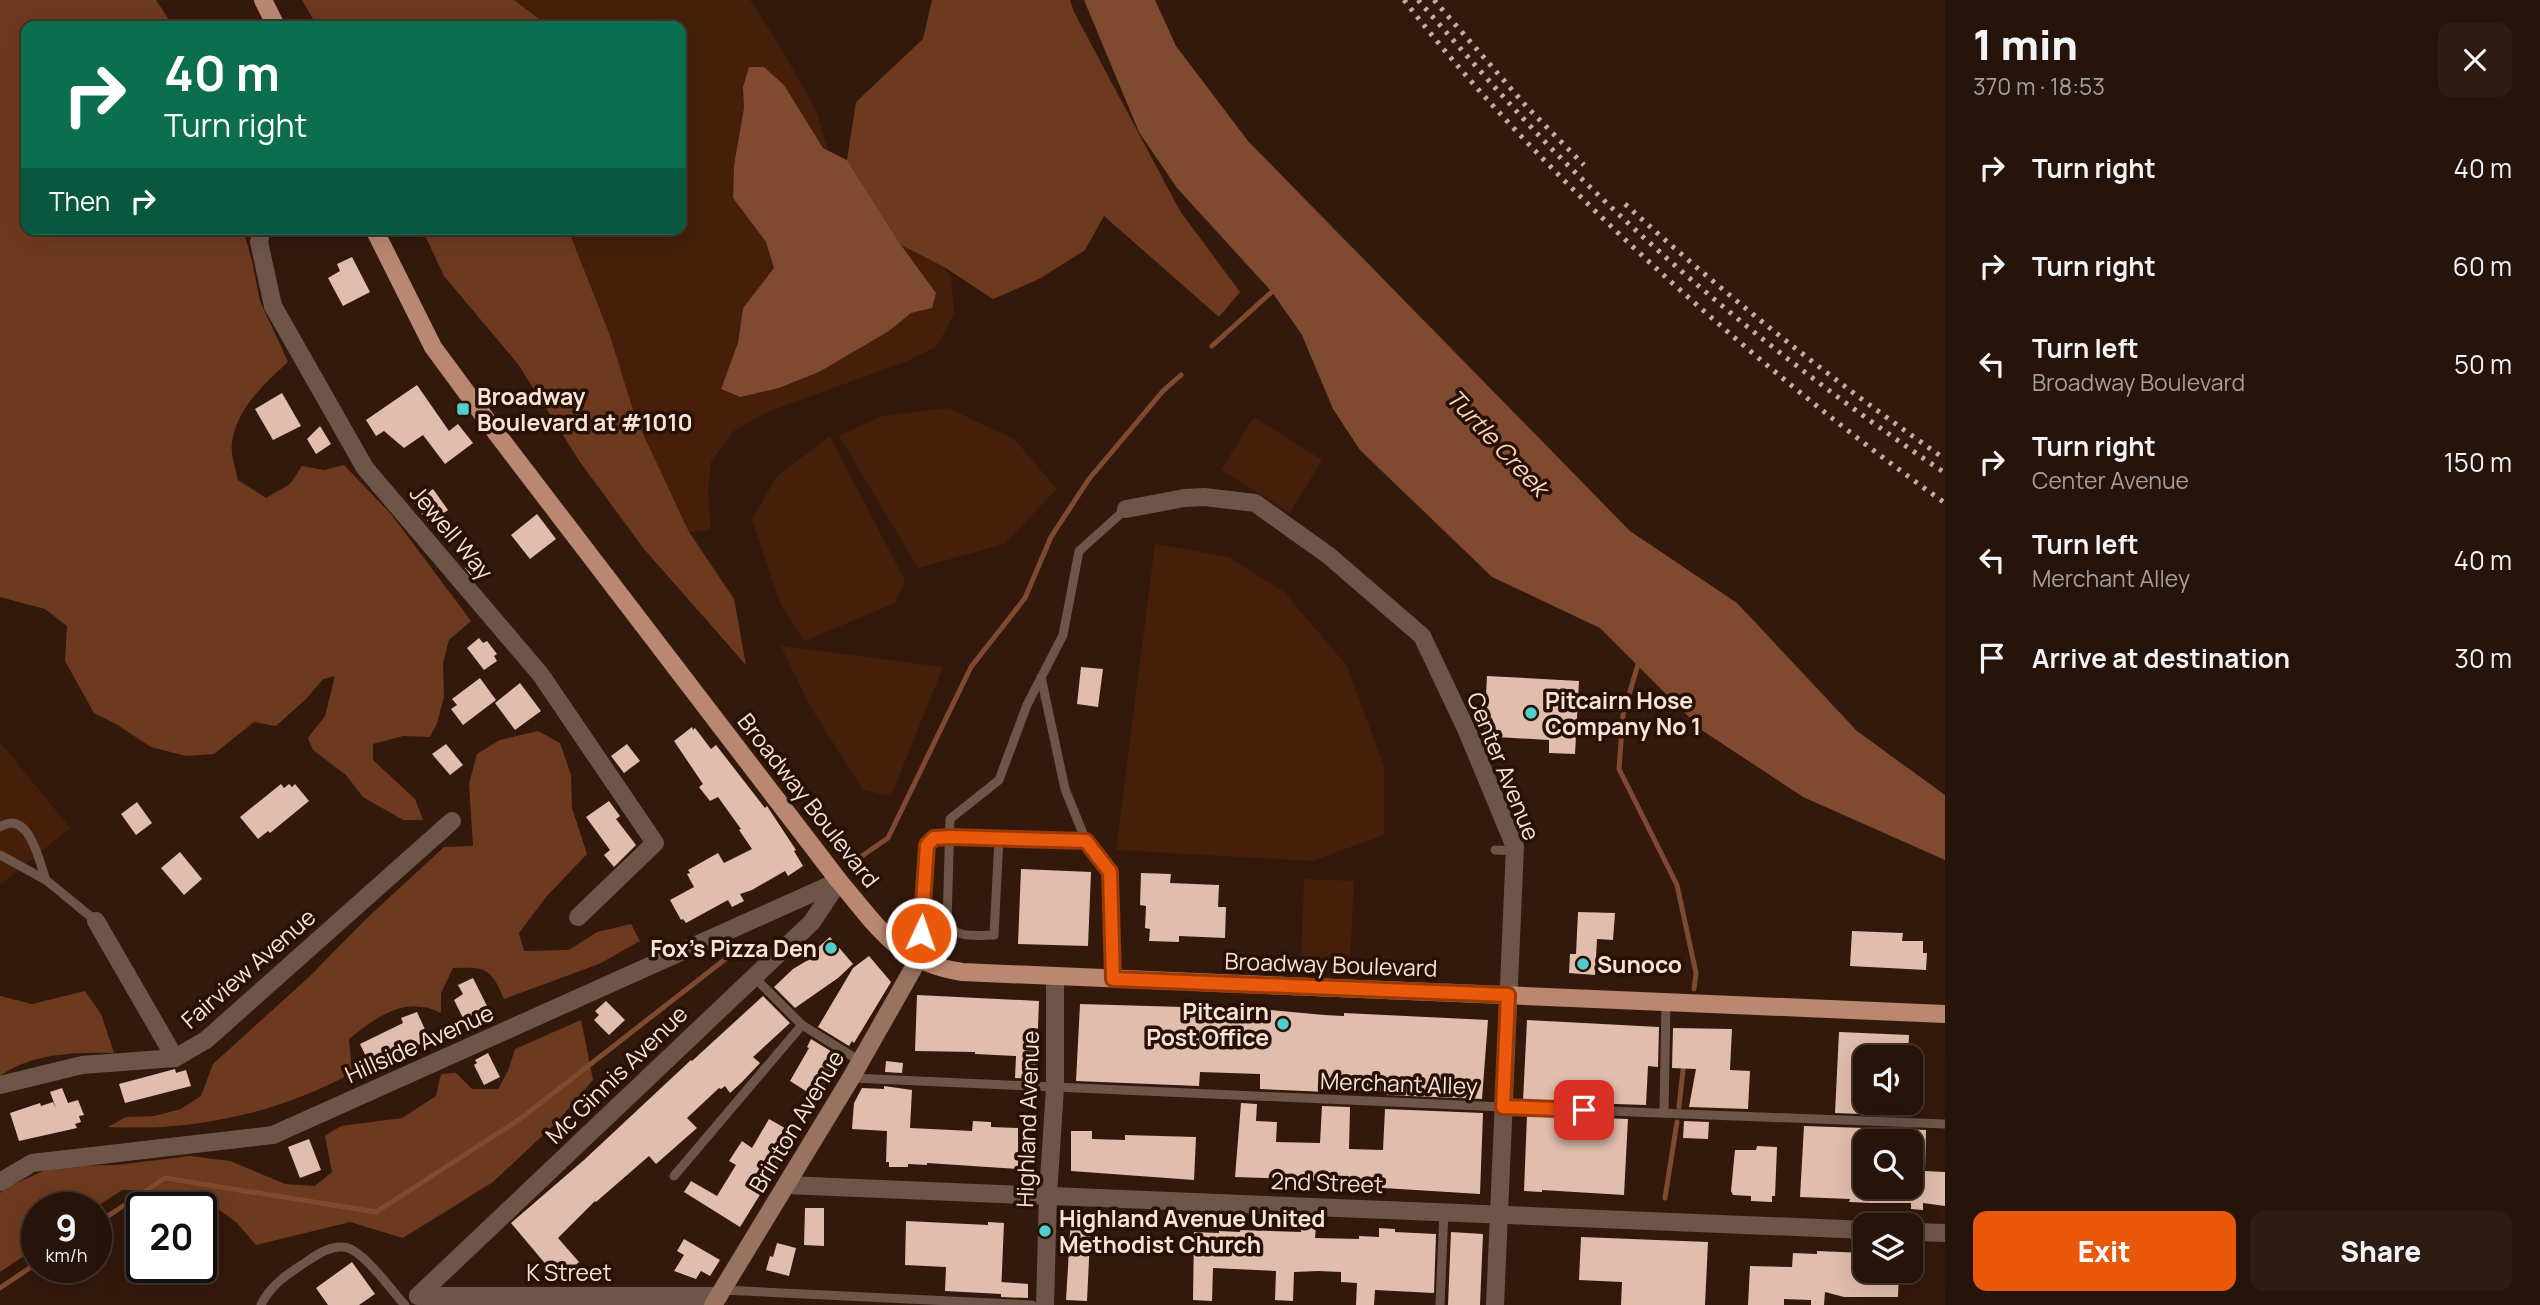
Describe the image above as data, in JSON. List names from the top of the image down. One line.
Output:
{"streets":{"main road":["Broadway Boulevard"],"street":["Jewell Way","Center Avenue","Fairview Avenue","Hillside Avenue","Mc Ginnis Avenue","Highland Avenue","Brinton Avenue","2nd Street","K Street"],"lane":["Merchant Alley"]},"crossings":[["Center Avenue","Broadway Boulevard"],["Center Avenue","Merchant Alley"],["Center Avenue","2nd Street"],["Broadway Boulevard","Hillside Avenue"],["Broadway Boulevard","Mc Ginnis Avenue"],["Broadway Boulevard","Highland Avenue"],["Broadway Boulevard","Brinton Avenue"],["Hillside Avenue","Mc Ginnis Avenue"],["Mc Ginnis Avenue","K Street"],["Merchant Alley","Highland Avenue"],["Merchant Alley","Brinton Avenue"],["Highland Avenue","2nd Street"],["Brinton Avenue","2nd Street"],["Brinton Avenue","K Street"]],"water":["Turtle Creek"],"places":{"transit":["Broadway Boulevard at #1010"],"other":["Pitcairn Hose Company No 1","Fox's Pizza Den","Sunoco","Pitcairn Post Office","Highland Avenue United Methodist Church"]},"page":{"heading":["1 min","370 m · 18:53"],"turn":["40 m","Turn right"],"list":[{"name":"Turn right","value":"40 m"},{"name":"Turn right","value":"60 m"},{"name":"Turn left","note":"Broadway Boulevard","value":"50 m"},{"name":"Turn right","note":"Center Avenue","value":"150 m"},{"name":"Turn left","note":"Merchant Alley","value":"40 m"},{"name":"Arrive at destination","value":"30 m"}],"then":"Then","speed":"9 km/h","limit":"20","buttons":["Exit","Share"]}}
